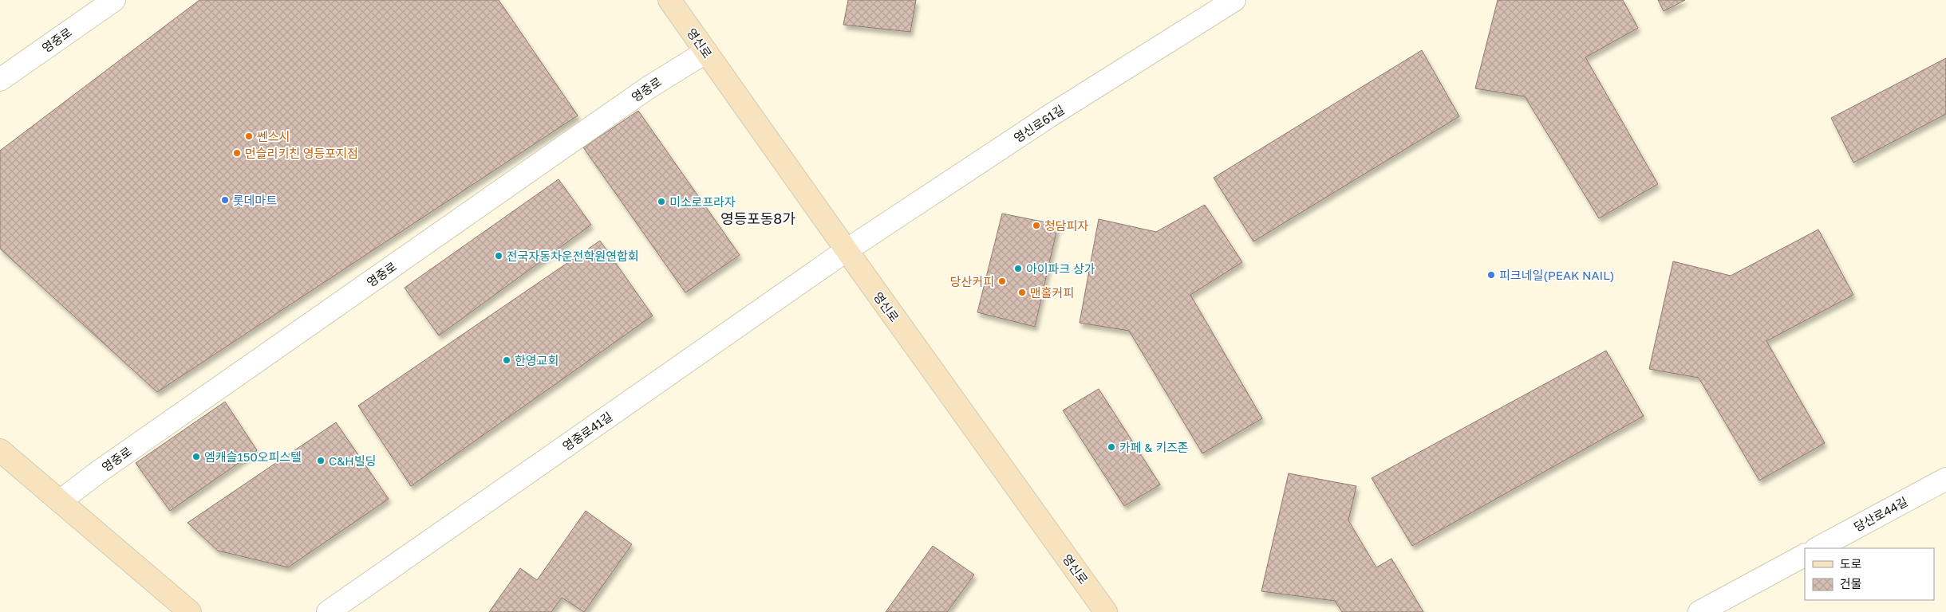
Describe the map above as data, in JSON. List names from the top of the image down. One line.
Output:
{"streets":{"main road":["영신로"],"street":["영중로","영신로61길","영중로41길","당산로44길"]},"crossings":[["영중로","영신로"],["영신로","영신로61길"],["영신로","영중로41길"],["영신로61길","영중로41길"]],"districts":["영등포동8가"],"places":["쎈스시","먼슬리키친 영등포지점","롯데마트","미소로프라자","청담피자","전국자동차운전학원연합회","아이파크 상가","피크네일(PEAK NAIL)","당산커피","맨홀커피","한영교회","카페 & 키즈존","엠캐슬150오피스텔","C&H빌딩"],"legend":["도로","건물"]}
